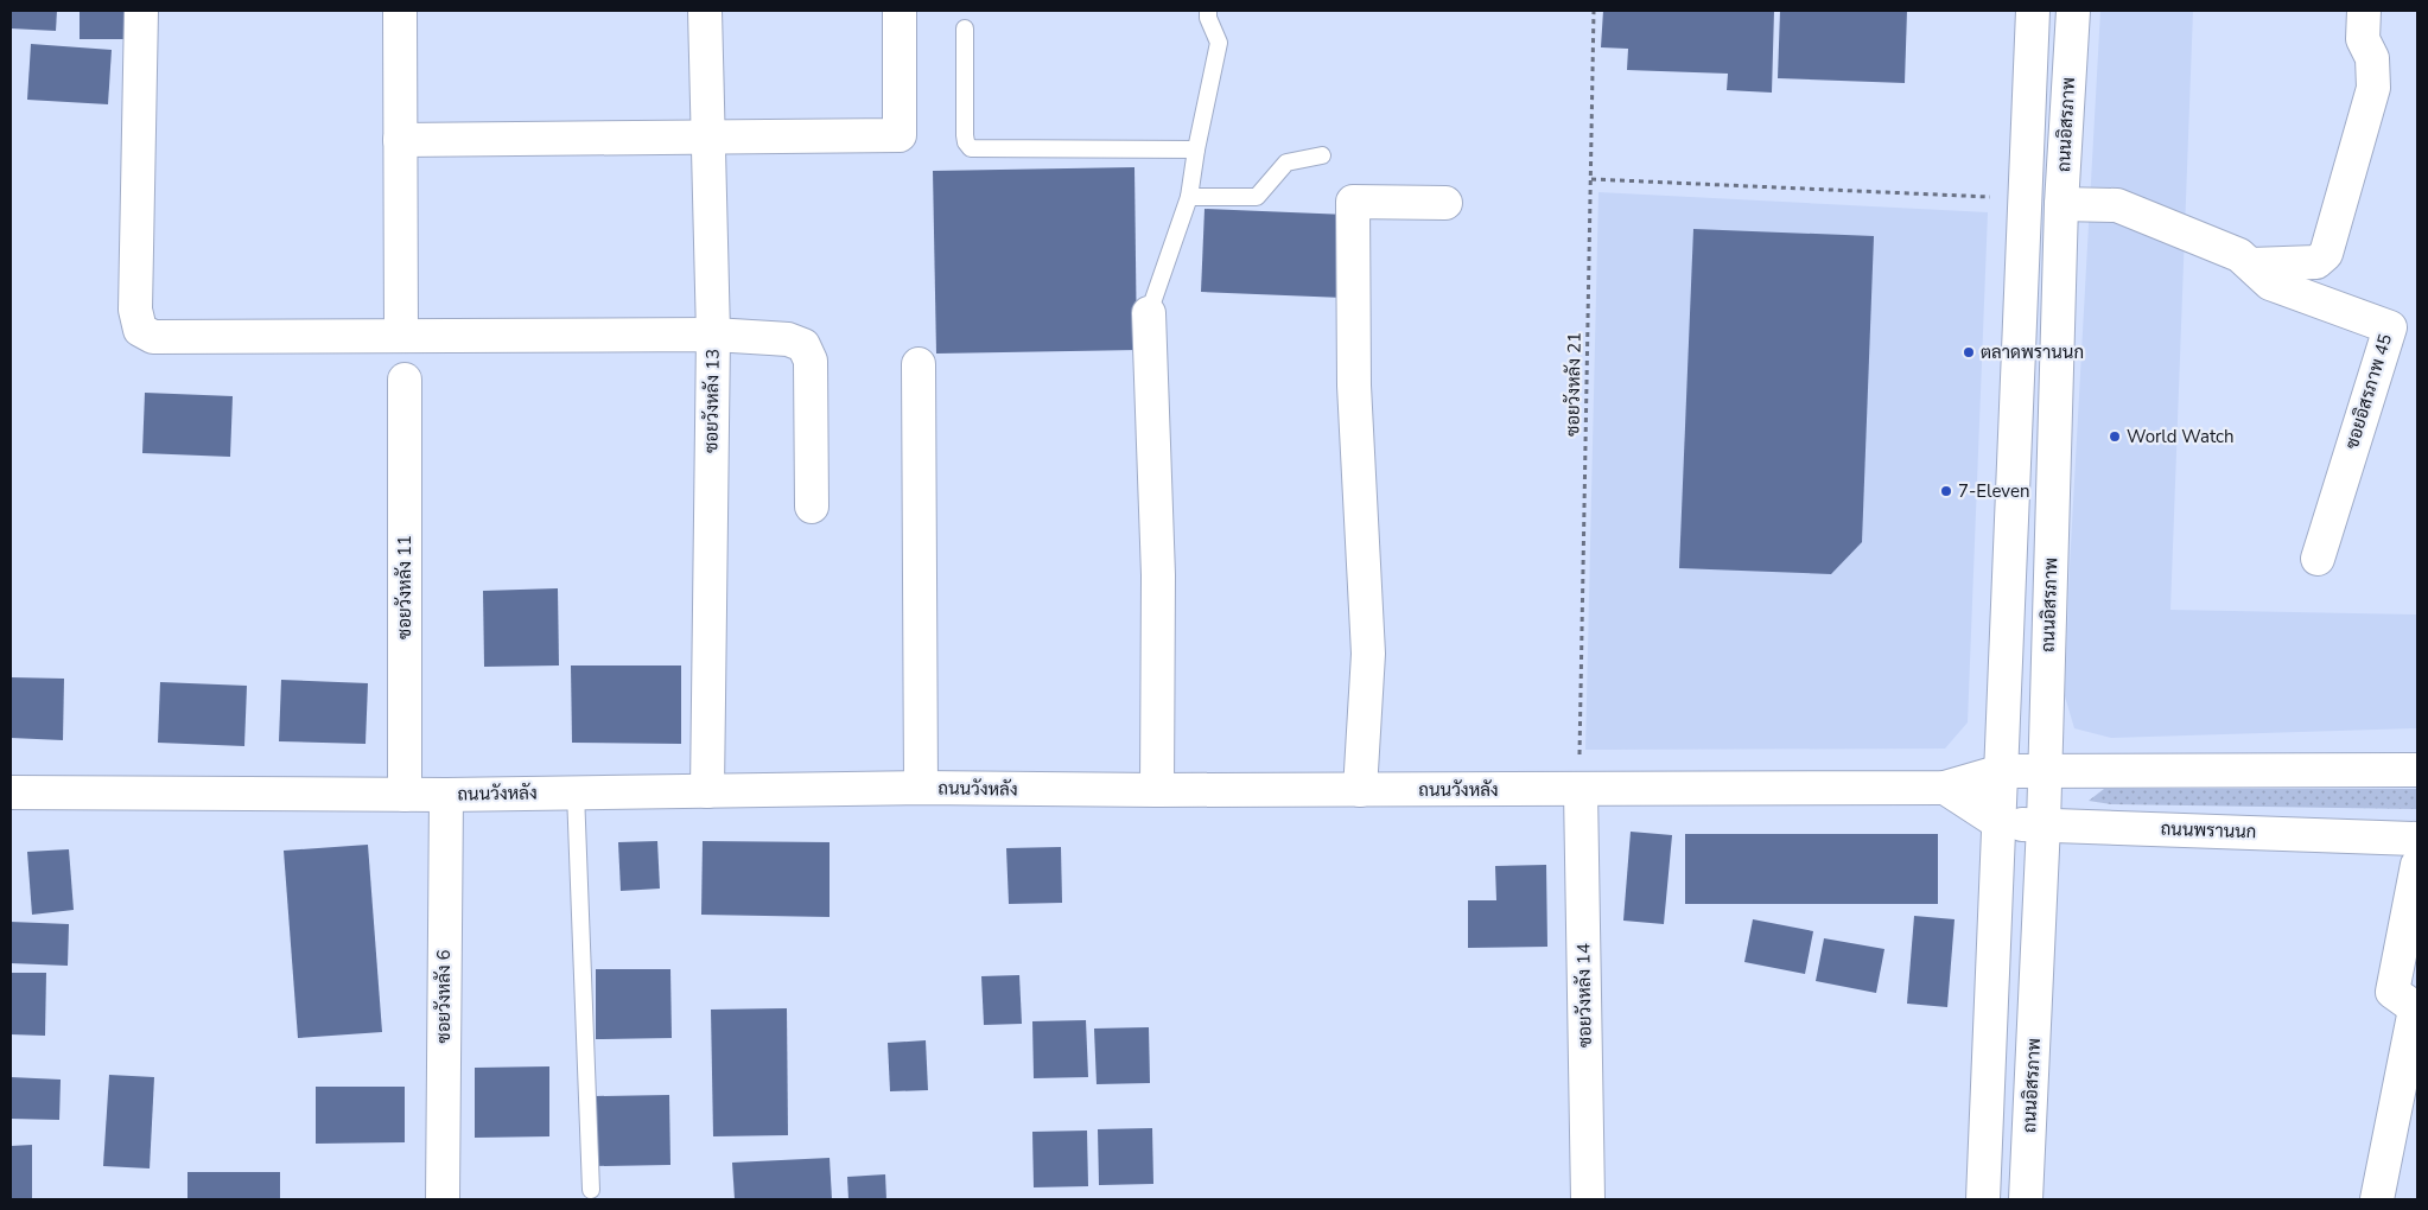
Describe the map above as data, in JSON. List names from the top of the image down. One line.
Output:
{"streets":{"street":["ถนนอิสรภาพ","ซอยอิสรภาพ 45","ซอยวังหลัง 13","ซอยวังหลัง 11","ถนนวังหลัง","ถนนพรานนก","ซอยวังหลัง 14","ซอยวังหลัง 6"],"path":["ซอยวังหลัง 21"]},"crossings":[["ถนนอิสรภาพ","ซอยอิสรภาพ 45"],["ถนนอิสรภาพ","ถนนพรานนก"],["ซอยวังหลัง 13","ถนนวังหลัง"],["ซอยวังหลัง 11","ถนนวังหลัง"],["ถนนวังหลัง","ซอยวังหลัง 14"],["ถนนวังหลัง","ซอยวังหลัง 6"]],"places":["ตลาดพรานนก","World Watch","7-Eleven"]}
